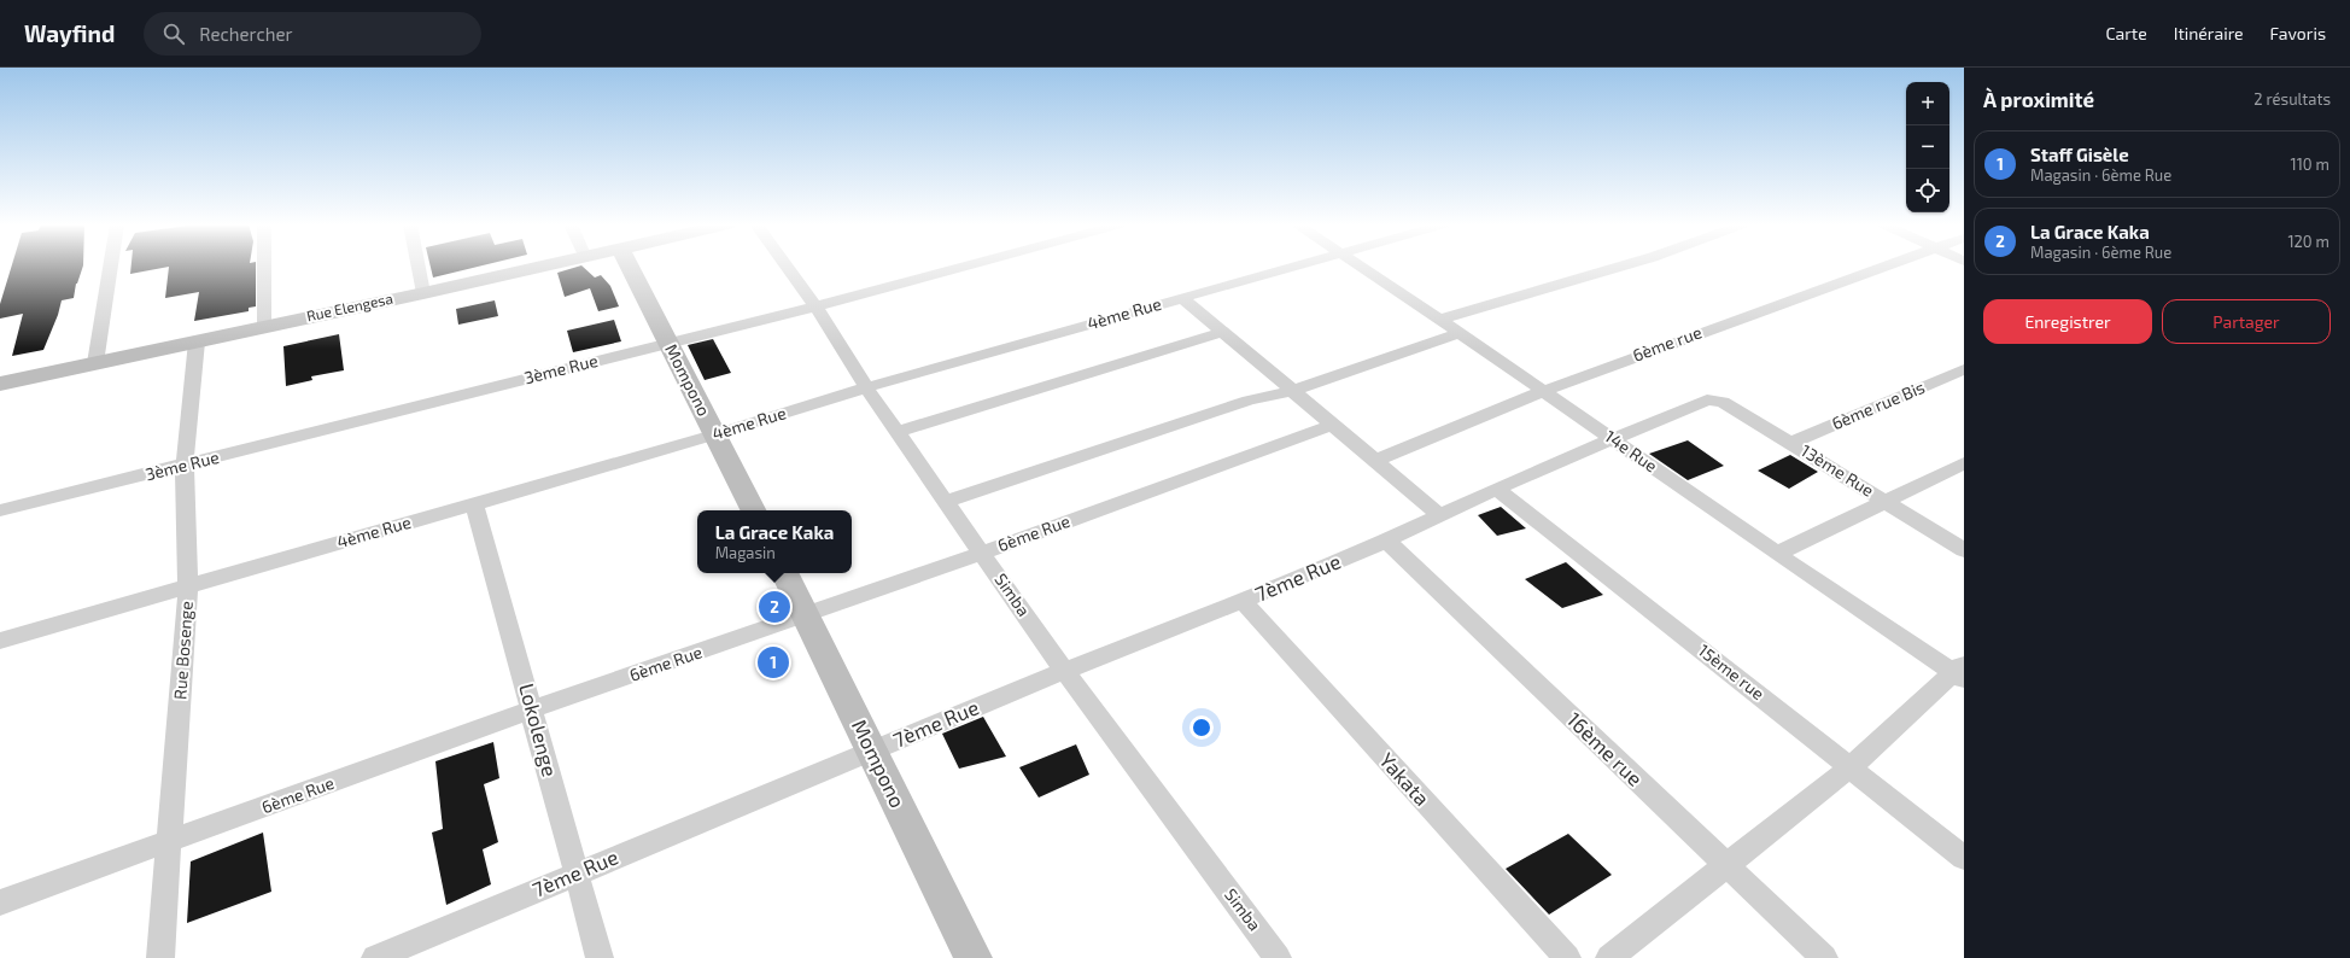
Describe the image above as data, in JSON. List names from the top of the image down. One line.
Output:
{"streets":{"street":["Rue Elengesa","4ème Rue","6ème rue","3ème Rue","Mompono","6ème rue Bis","14e Rue","13ème Rue","6ème Rue","7ème Rue","Simba","Rue Bosenge","15ème rue","Lokolenge","16ème rue","Yakata"]},"crossings":[["Rue Elengesa","Rue Bosenge"],["4ème Rue","Mompono"],["4ème Rue","Simba"],["4ème Rue","Rue Bosenge"],["4ème Rue","Lokolenge"],["6ème rue","14e Rue"],["3ème Rue","Mompono"],["3ème Rue","Simba"],["3ème Rue","Rue Bosenge"],["Mompono","6ème Rue"],["Mompono","7ème Rue"],["6ème rue Bis","13ème Rue"],["14e Rue","7ème Rue"],["13ème Rue","7ème Rue"],["6ème Rue","Simba"],["6ème Rue","Rue Bosenge"],["6ème Rue","Lokolenge"],["7ème Rue","Simba"],["7ème Rue","15ème rue"],["7ème Rue","Lokolenge"],["7ème Rue","16ème rue"],["7ème Rue","Yakata"]],"page":{"header":"Wayfind","search":"Rechercher","nav":["Carte","Itinéraire","Favoris"],"heading":["À proximité","2 résultats"],"map_buttons":["+","−"],"list":[{"mark":"1","name":"Staff Gisèle","note":"Magasin · 6ème Rue","value":"110 m"},{"mark":"2","name":"La Grace Kaka","note":"Magasin · 6ème Rue","value":"120 m"}],"buttons":["Enregistrer","Partager"],"popup":["La Grace Kaka","Magasin"],"pins":["2","1"]}}
